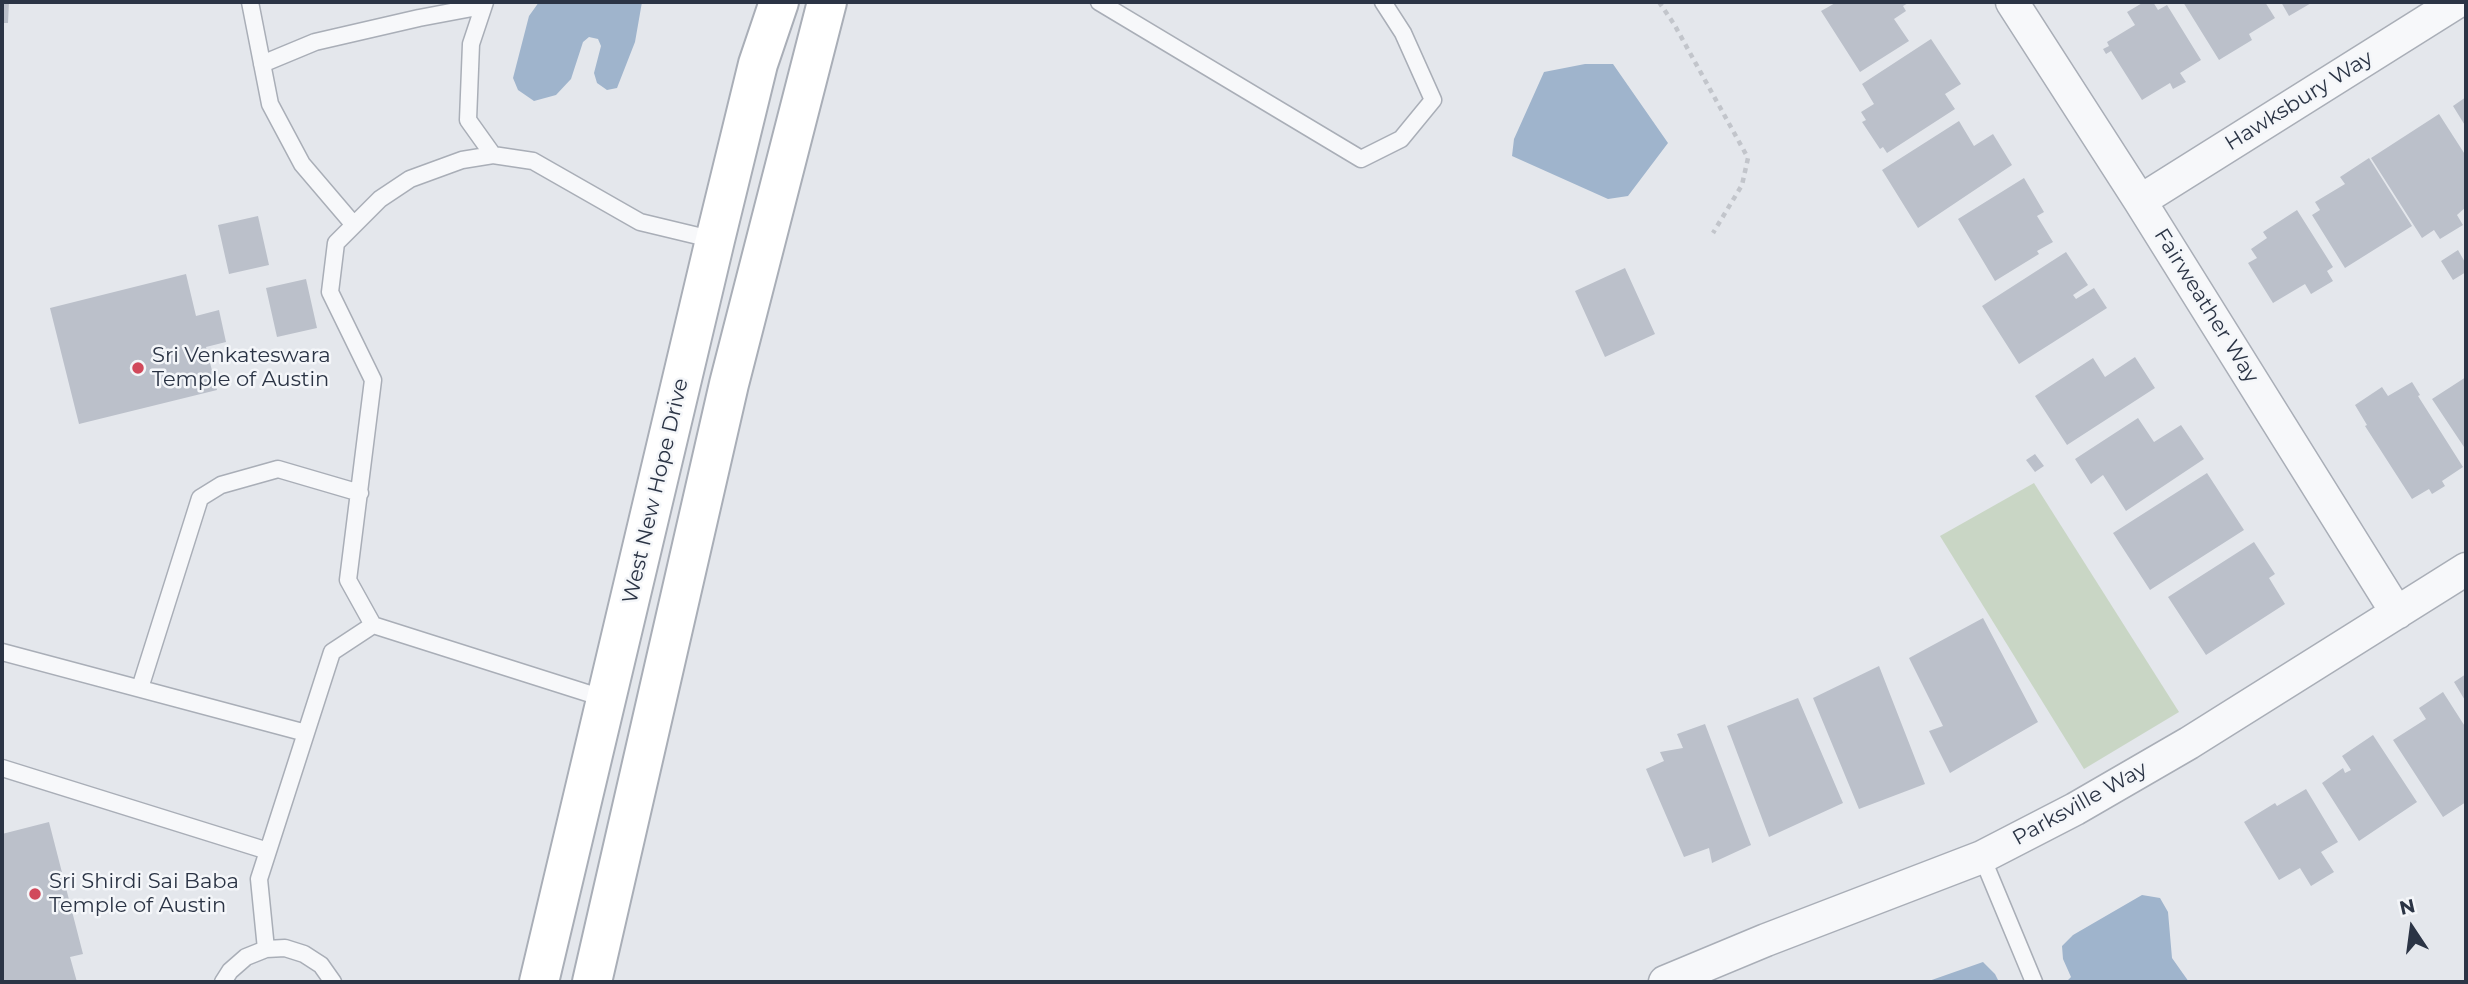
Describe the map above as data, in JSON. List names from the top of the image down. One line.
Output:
{"streets":{"main road":["West New Hope Drive"],"street":["Hawksbury Way","Fairweather Way","Parksville Way"]},"crossings":[["Hawksbury Way","Fairweather Way"],["Fairweather Way","Parksville Way"]],"places":["Sri Venkateswara Temple of Austin","Sri Shirdi Sai Baba Temple of Austin"],"north":"top"}
